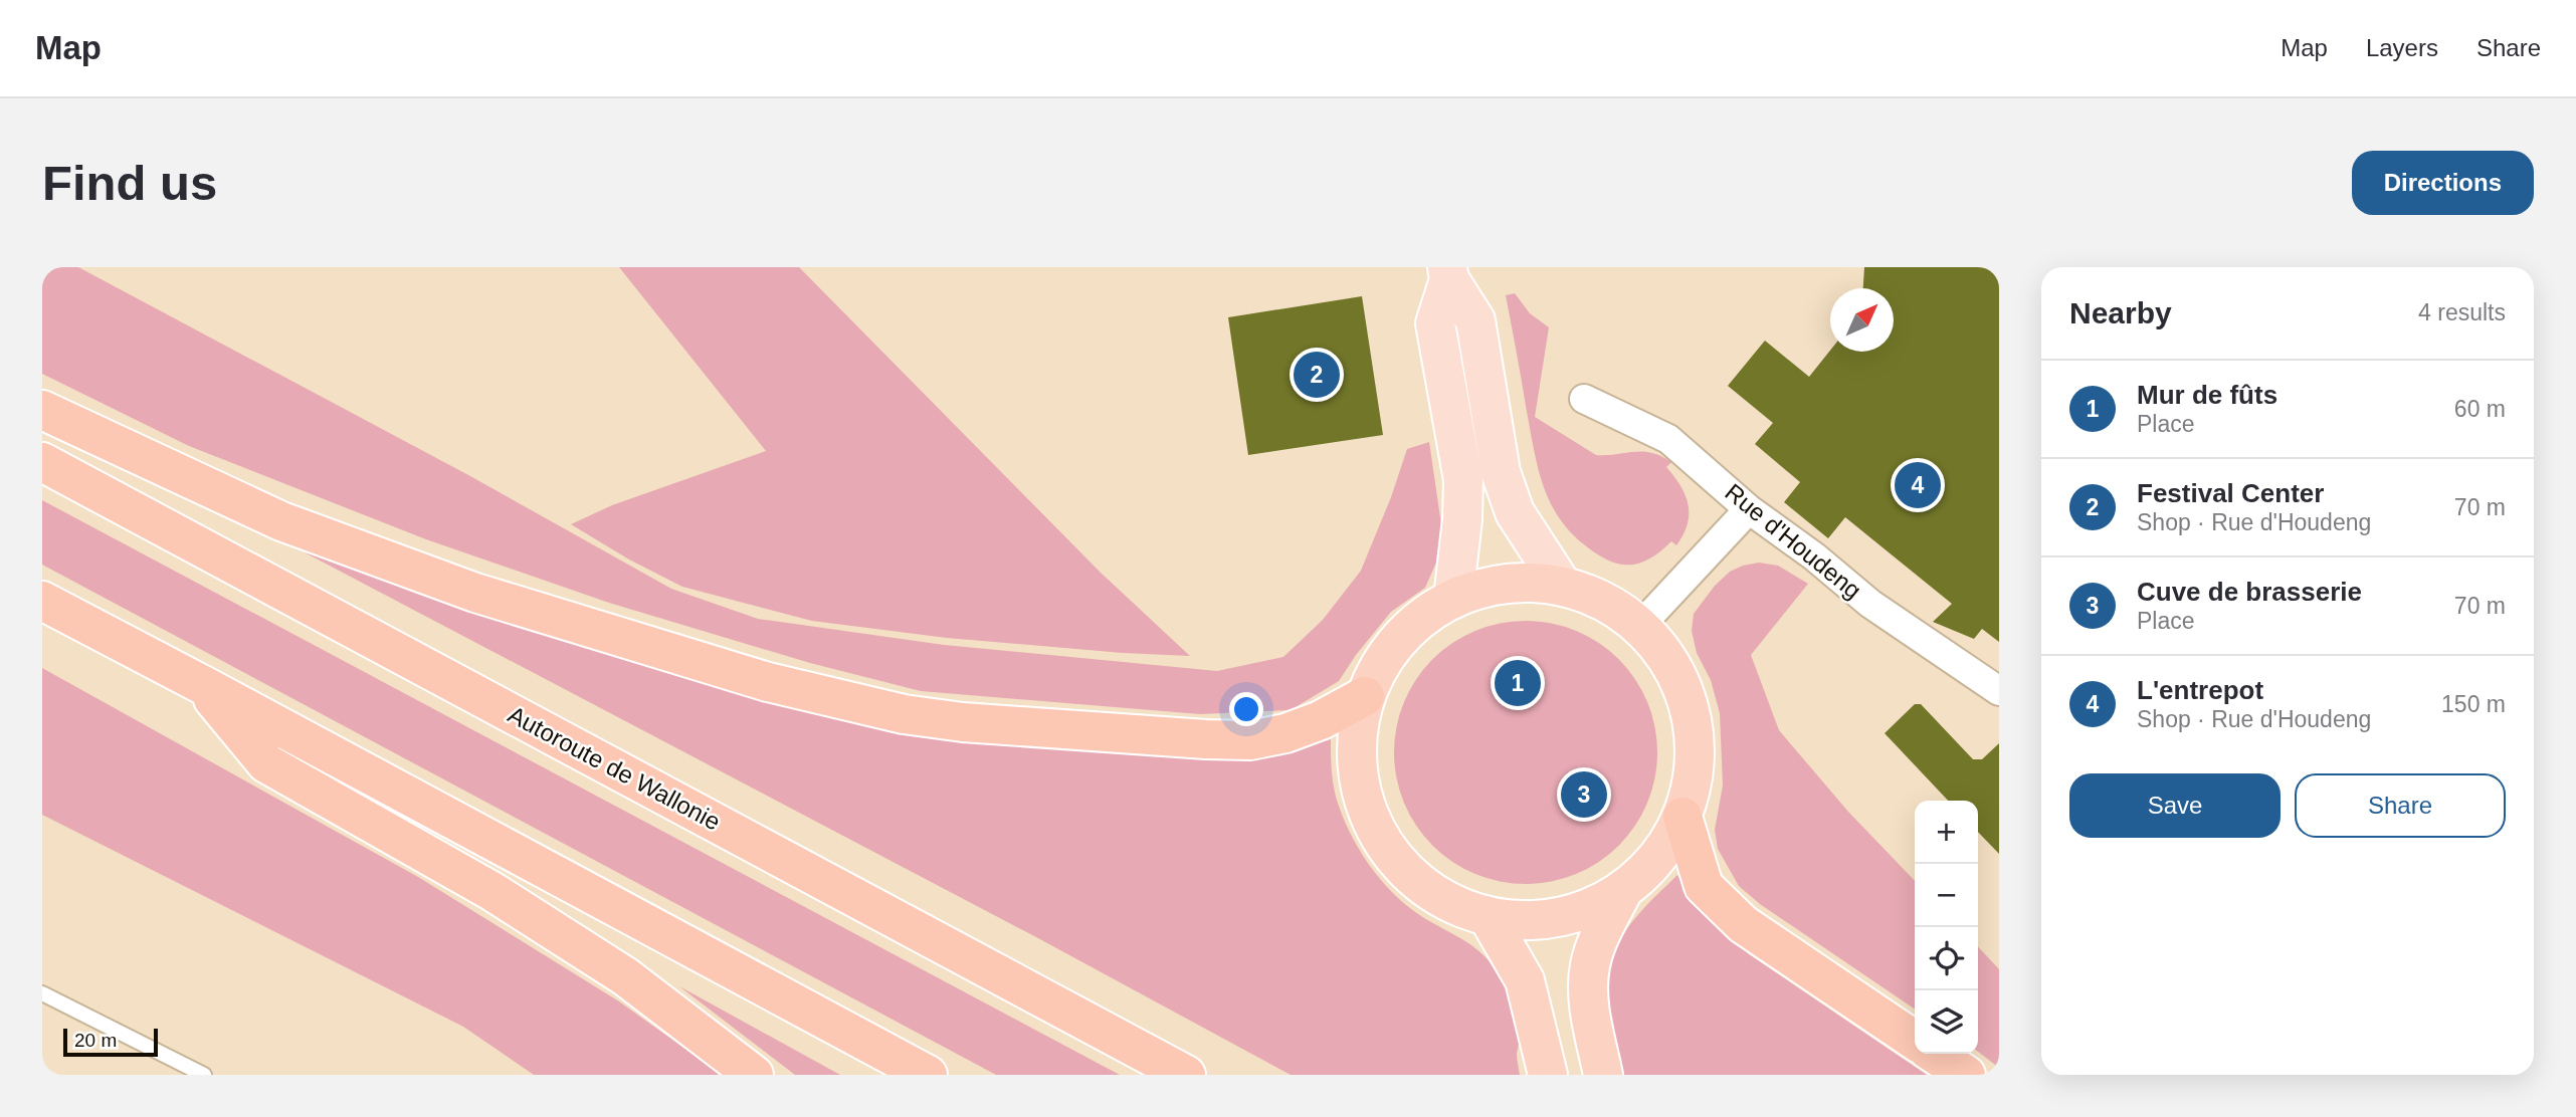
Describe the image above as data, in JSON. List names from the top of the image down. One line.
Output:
{"streets":{"highway":["Autoroute de Wallonie"],"street":["Rue d'Houdeng"]},"scale_bar":"20 m","north":"top right","page":{"header":"Map","nav":["Map","Layers","Share"],"buttons":["Directions",["Save","Share"]],"title":"Find us","heading":["Nearby","4 results"],"pins":["2","4","1","3"],"list":[{"mark":"1","name":"Mur de fûts","note":"Place","value":"60 m"},{"mark":"2","name":"Festival Center","note":"Shop · Rue d'Houdeng","value":"70 m"},{"mark":"3","name":"Cuve de brasserie","note":"Place","value":"70 m"},{"mark":"4","name":"L'entrepot","note":"Shop · Rue d'Houdeng","value":"150 m"}],"map_buttons":["+","−"],"scale":"20 m"}}
